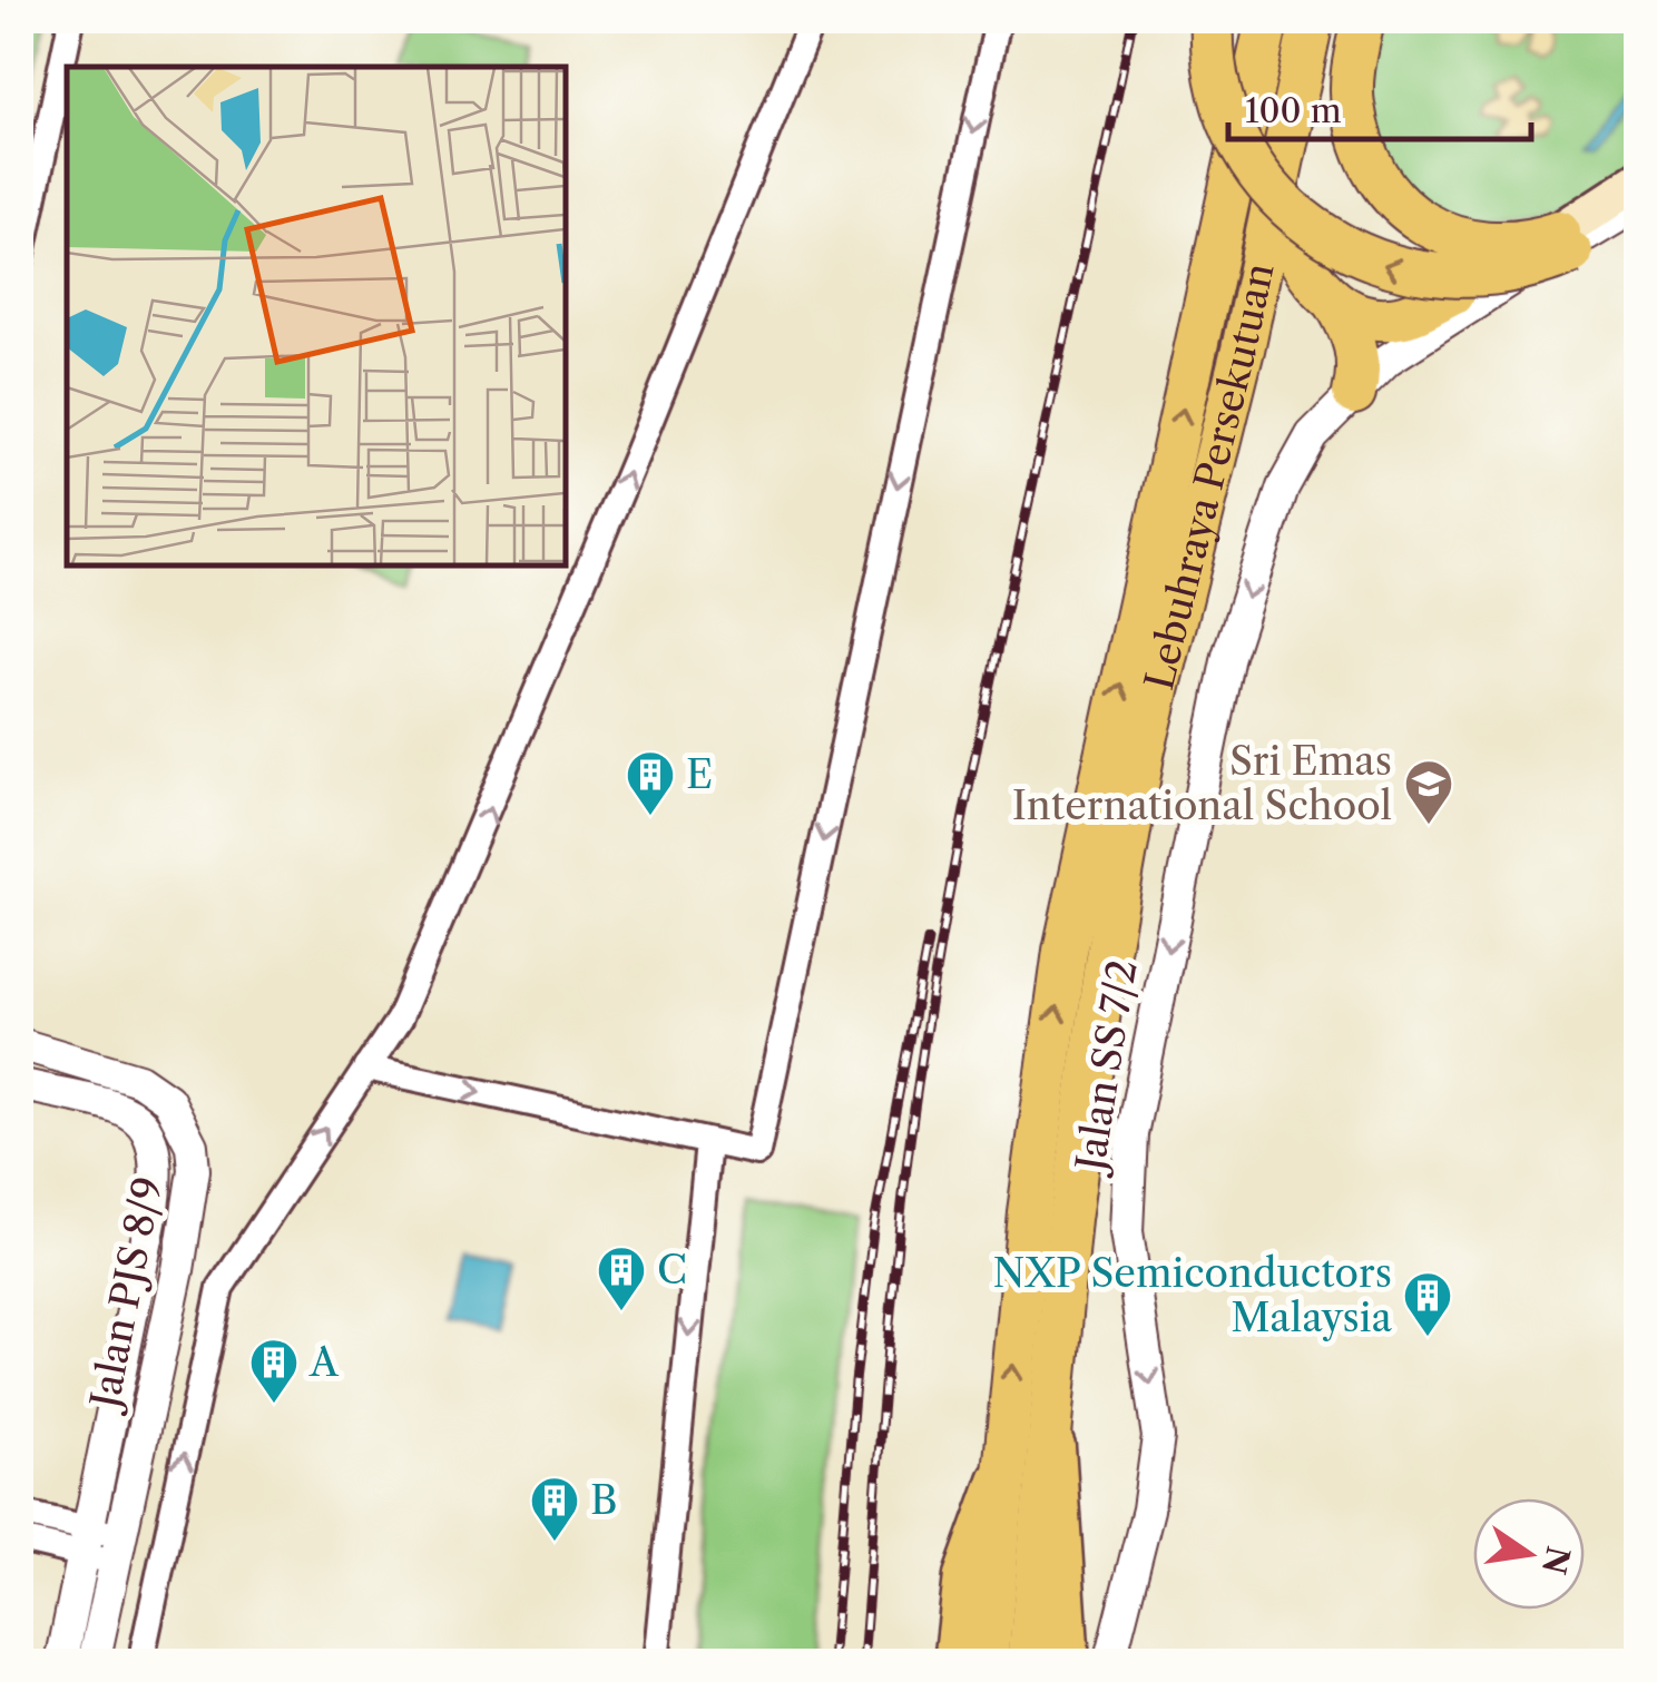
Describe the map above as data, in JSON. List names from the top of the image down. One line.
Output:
{"streets":{"highway":["Lebuhraya Persekutuan"],"street":["Jalan SS 7/2","Jalan PJS 8/9"]},"one_way":["Jalan SS 7/2"],"places":{"building":["E","C","NXP Semiconductors Malaysia","A","B"],"school or university":["Sri Emas International School"]},"scale_bar":"100 m","north":"right"}
